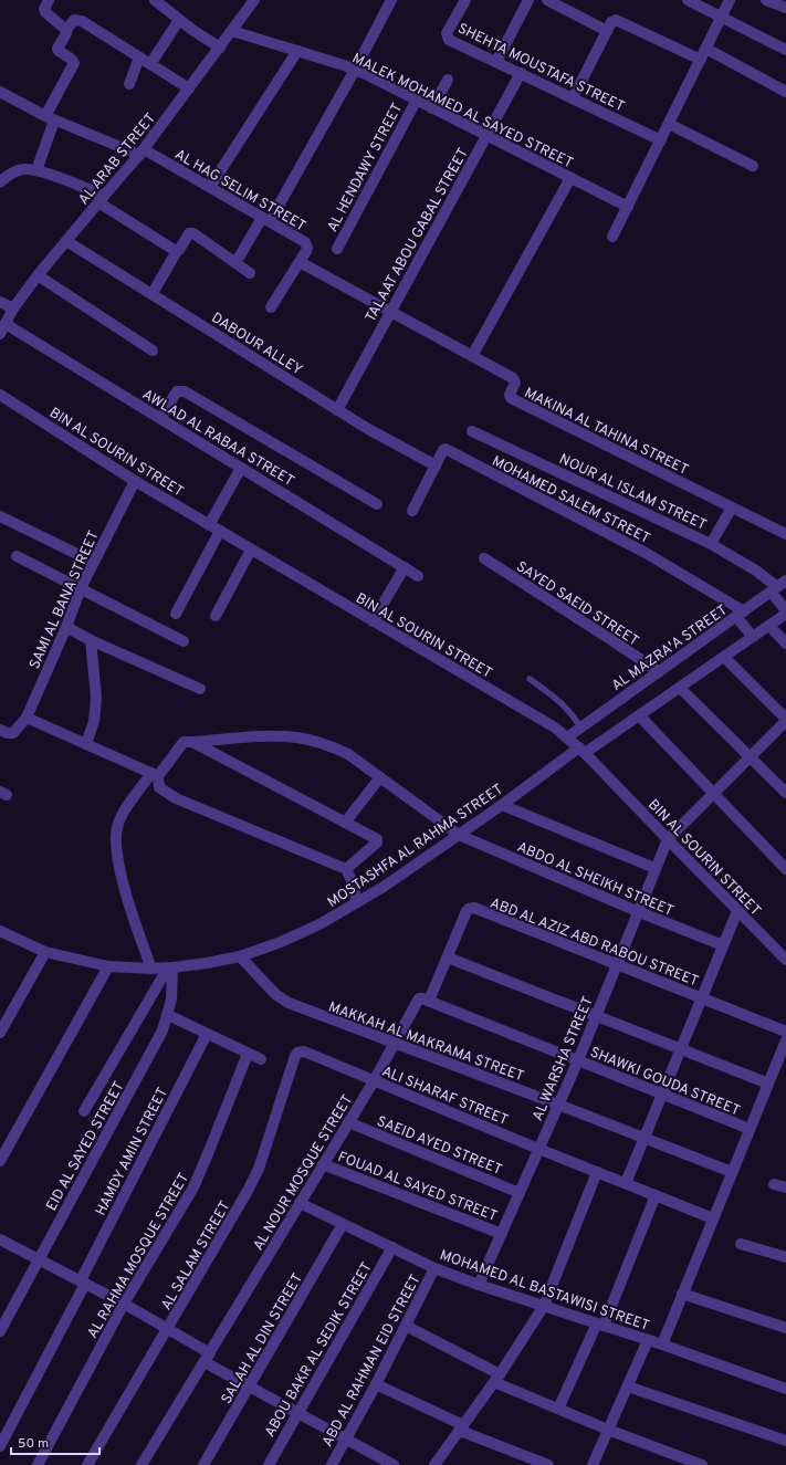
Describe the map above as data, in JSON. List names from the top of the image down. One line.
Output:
{"streets":{"street":["SHEHTA MOUSTAFA STREET","MALEK MOHAMED AL SAYED STREET","AL ARAB STREET","AL HENDAWY STREET","AL HAG SELIM STREET","TALAAT ABOU GABAL STREET","DABOUR ALLEY","MAKINA AL TAHINA STREET","AWLAD AL RABAA STREET","BIN AL SOURIN STREET","NOUR AL ISLAM STREET","MOHAMED SALEM STREET","SAMI AL BANA STREET","SAYED SAEID STREET","AL MAZRA'A STREET","MOSTASHFA AL RAHMA STREET","ABDO AL SHEIKH STREET","ABD AL AZIZ ABD RABOU STREET","MAKKAH AL MAKRAMA STREET","AL WARSHA STREET","SHAWKI GOUDA STREET","ALI SHARAF STREET","SAEID AYED STREET","EID AL SAYED STREET","HAMDY AMIN STREET","AL NOUR MOSQUE STREET","FOUAD AL SAYED STREET","AL RAHMA MOSQUE STREET","AL SALAM STREET","MOHAMED AL BASTAWISI STREET","SALAH AL DIN STREET","ABOU BAKR AL SEDIK STREET","ABD AL RAHMAN EID STREET"]},"crossings":[["SHEHTA MOUSTAFA STREET","TALAAT ABOU GABAL STREET"],["MALEK MOHAMED AL SAYED STREET","AL ARAB STREET"],["MALEK MOHAMED AL SAYED STREET","AL HENDAWY STREET"],["MALEK MOHAMED AL SAYED STREET","TALAAT ABOU GABAL STREET"],["AL ARAB STREET","AL HAG SELIM STREET"],["AL ARAB STREET","DABOUR ALLEY"],["AL ARAB STREET","AWLAD AL RABAA STREET"],["AL HAG SELIM STREET","MAKINA AL TAHINA STREET"],["TALAAT ABOU GABAL STREET","DABOUR ALLEY"],["TALAAT ABOU GABAL STREET","MAKINA AL TAHINA STREET"],["DABOUR ALLEY","MOHAMED SALEM STREET"],["BIN AL SOURIN STREET","SAMI AL BANA STREET"],["BIN AL SOURIN STREET","AL MAZRA'A STREET"],["BIN AL SOURIN STREET","MOSTASHFA AL RAHMA STREET"],["BIN AL SOURIN STREET","AL WARSHA STREET"],["NOUR AL ISLAM STREET","AL MAZRA'A STREET"],["MOHAMED SALEM STREET","AL MAZRA'A STREET"],["SAYED SAEID STREET","AL MAZRA'A STREET"],["MOSTASHFA AL RAHMA STREET","ABDO AL SHEIKH STREET"],["MOSTASHFA AL RAHMA STREET","MAKKAH AL MAKRAMA STREET"],["MOSTASHFA AL RAHMA STREET","EID AL SAYED STREET"],["ABDO AL SHEIKH STREET","AL WARSHA STREET"],["ABD AL AZIZ ABD RABOU STREET","AL WARSHA STREET"],["ABD AL AZIZ ABD RABOU STREET","AL NOUR MOSQUE STREET"],["MAKKAH AL MAKRAMA STREET","AL WARSHA STREET"],["MAKKAH AL MAKRAMA STREET","AL NOUR MOSQUE STREET"],["AL WARSHA STREET","SHAWKI GOUDA STREET"],["AL WARSHA STREET","ALI SHARAF STREET"],["AL WARSHA STREET","SAEID AYED STREET"],["AL WARSHA STREET","FOUAD AL SAYED STREET"],["AL WARSHA STREET","MOHAMED AL BASTAWISI STREET"],["SHAWKI GOUDA STREET","AL NOUR MOSQUE STREET"],["ALI SHARAF STREET","AL NOUR MOSQUE STREET"],["ALI SHARAF STREET","AL SALAM STREET"],["SAEID AYED STREET","AL NOUR MOSQUE STREET"],["AL NOUR MOSQUE STREET","FOUAD AL SAYED STREET"],["AL NOUR MOSQUE STREET","MOHAMED AL BASTAWISI STREET"],["MOHAMED AL BASTAWISI STREET","SALAH AL DIN STREET"],["MOHAMED AL BASTAWISI STREET","ABOU BAKR AL SEDIK STREET"],["MOHAMED AL BASTAWISI STREET","ABD AL RAHMAN EID STREET"]],"scale_bar":"50 m"}
